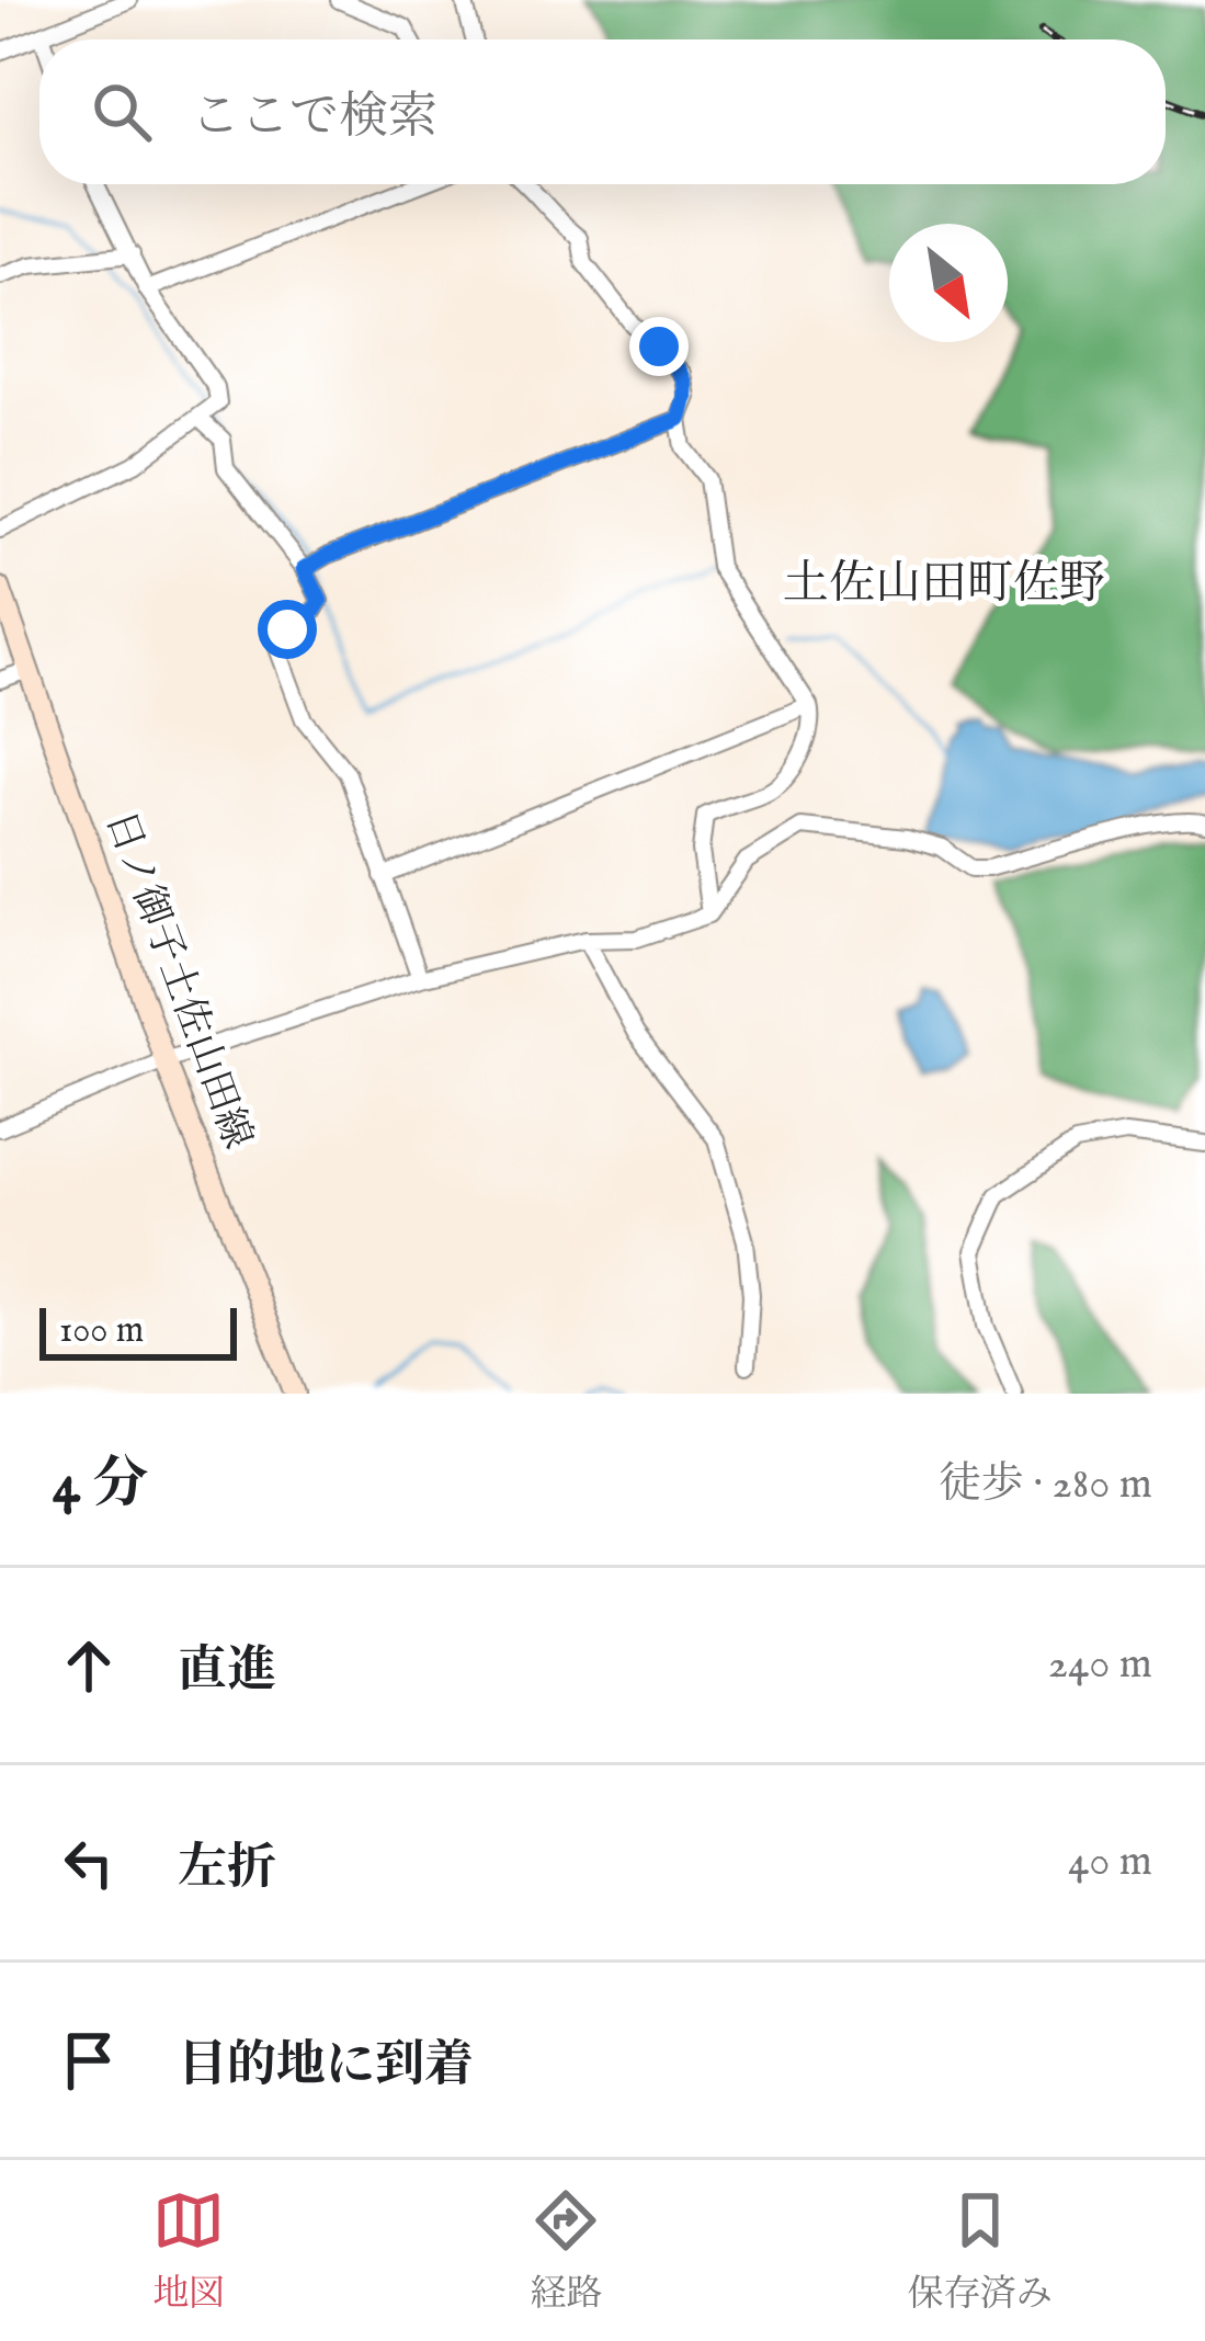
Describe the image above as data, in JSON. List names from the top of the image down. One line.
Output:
{"streets":{"main road":["日ノ御子土佐山田線"]},"districts":["土佐山田町佐野"],"scale_bar":"100 m","north":"bottom right","page":{"search":"ここで検索","scale":"100 m","heading":["4 分","徒歩 · 280 m"],"list":[["直進","240 m"],["左折","40 m"],"目的地に到着"],"nav":["地図","経路","保存済み"]}}
